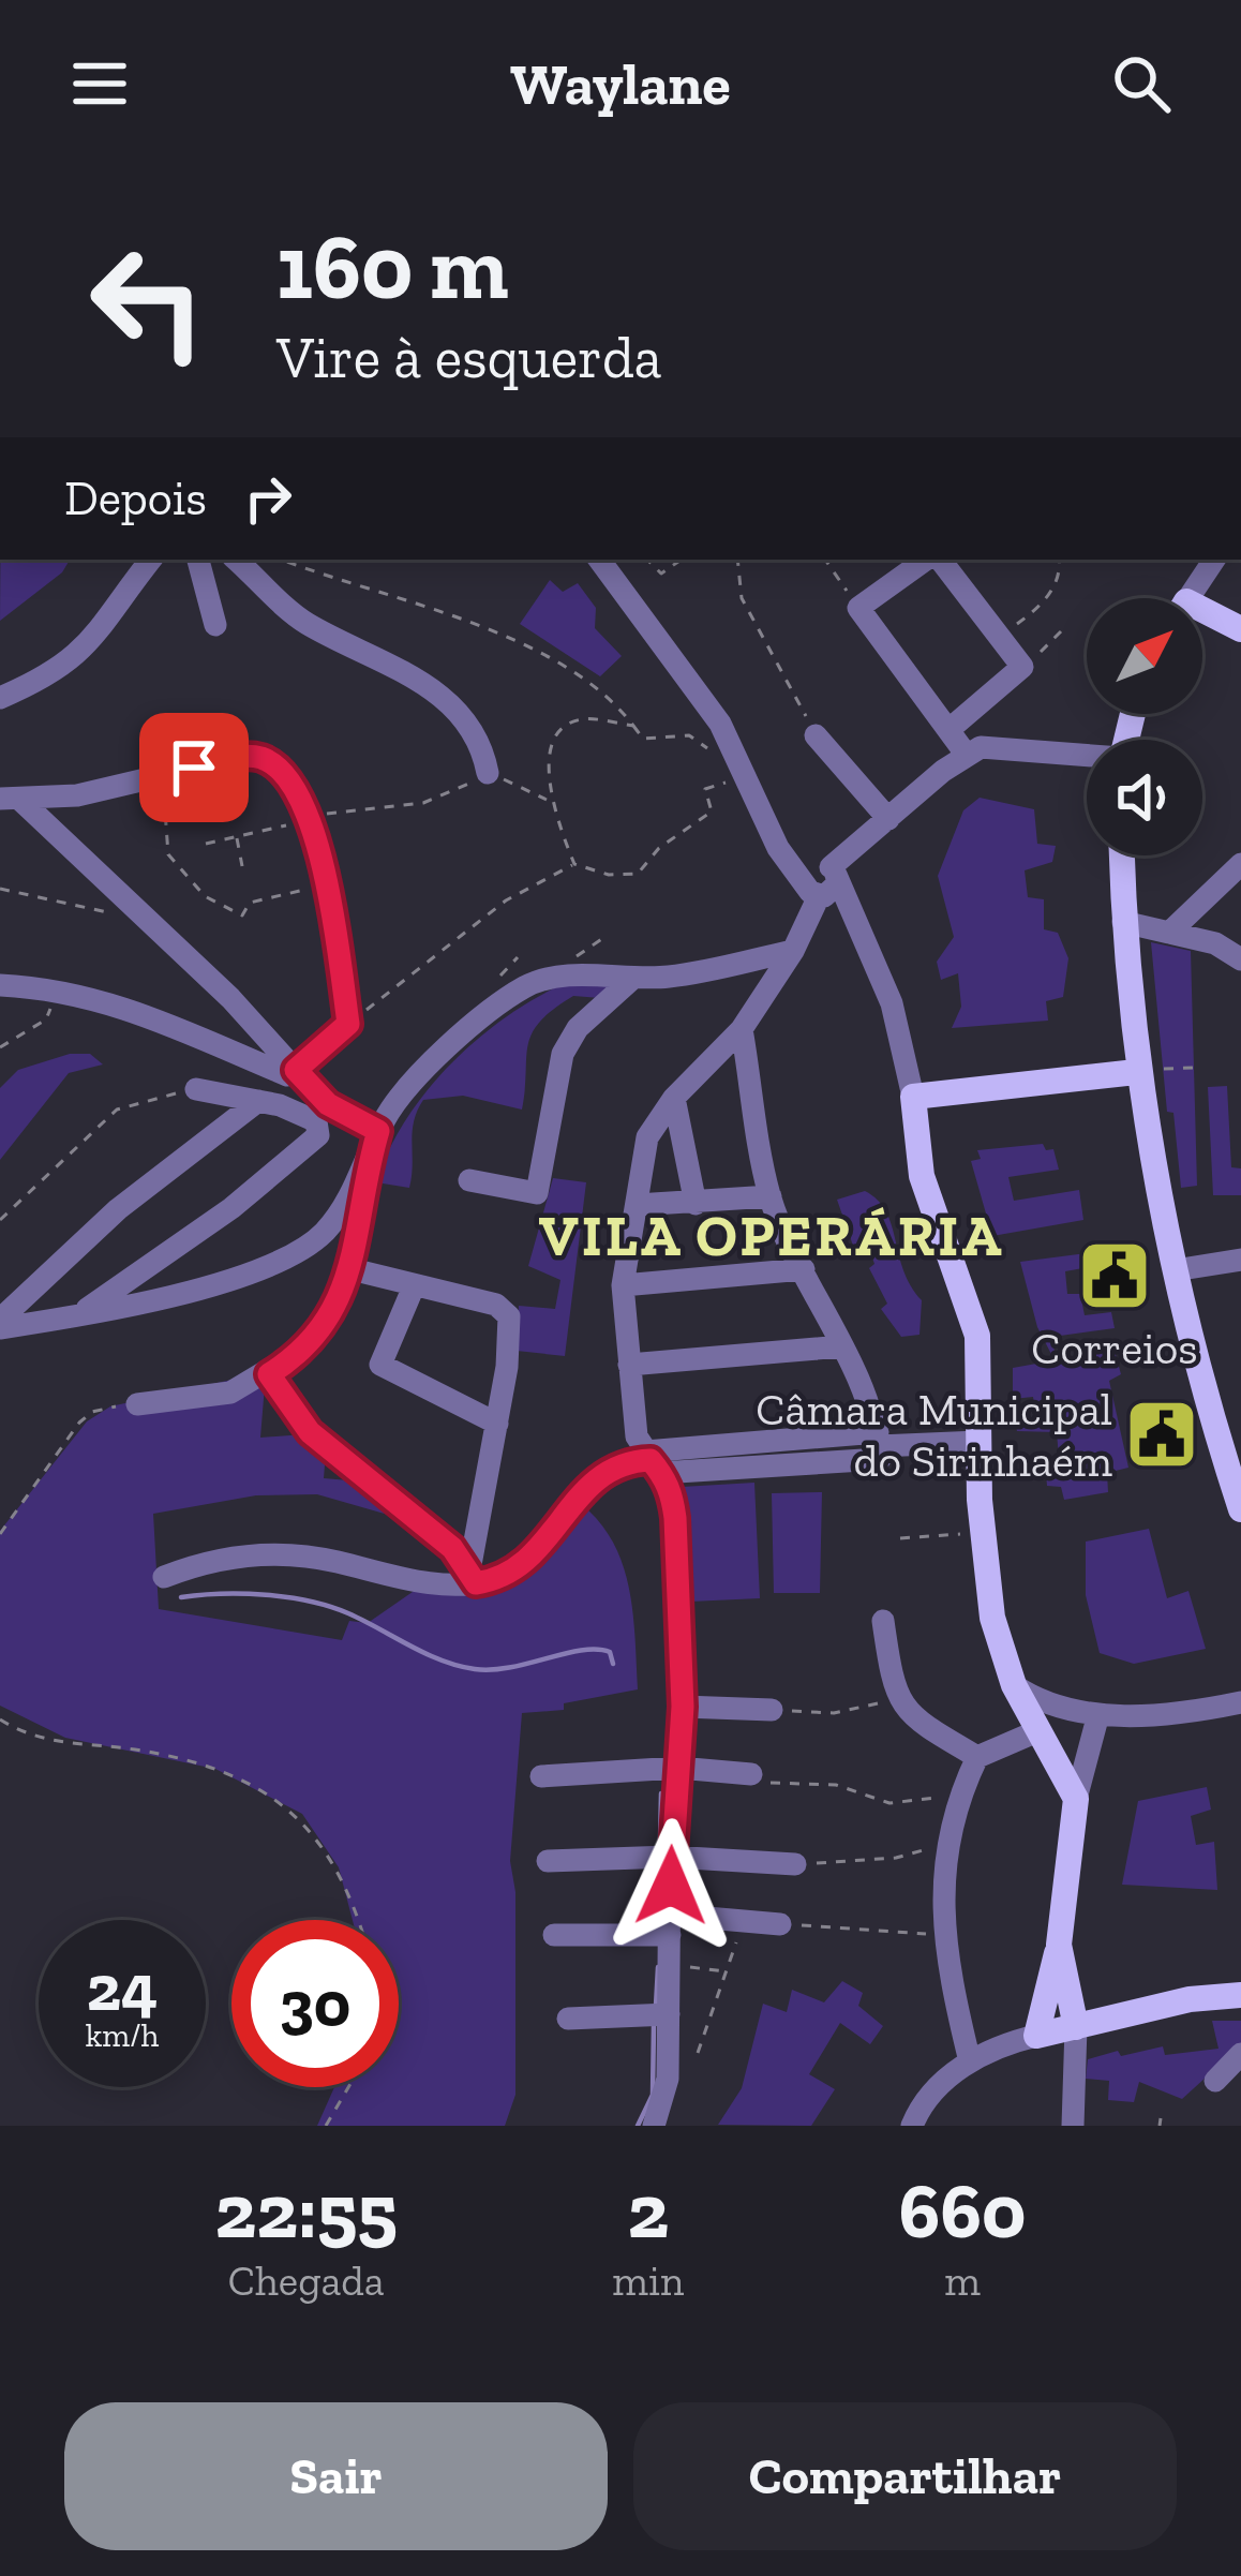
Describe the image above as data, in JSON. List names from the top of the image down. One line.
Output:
{"districts":["VILA OPERÁRIA"],"places":{"public building":["Correios","Câmara Municipal do Sirinhaém"]},"north":"top right","page":{"header":"Waylane","turn":["160 m","Vire à esquerda"],"then":"Depois","speed":"24 km/h","limit":"30","eta":["22:55","Chegada","2","min","660","m"],"buttons":["Sair","Compartilhar"]}}
